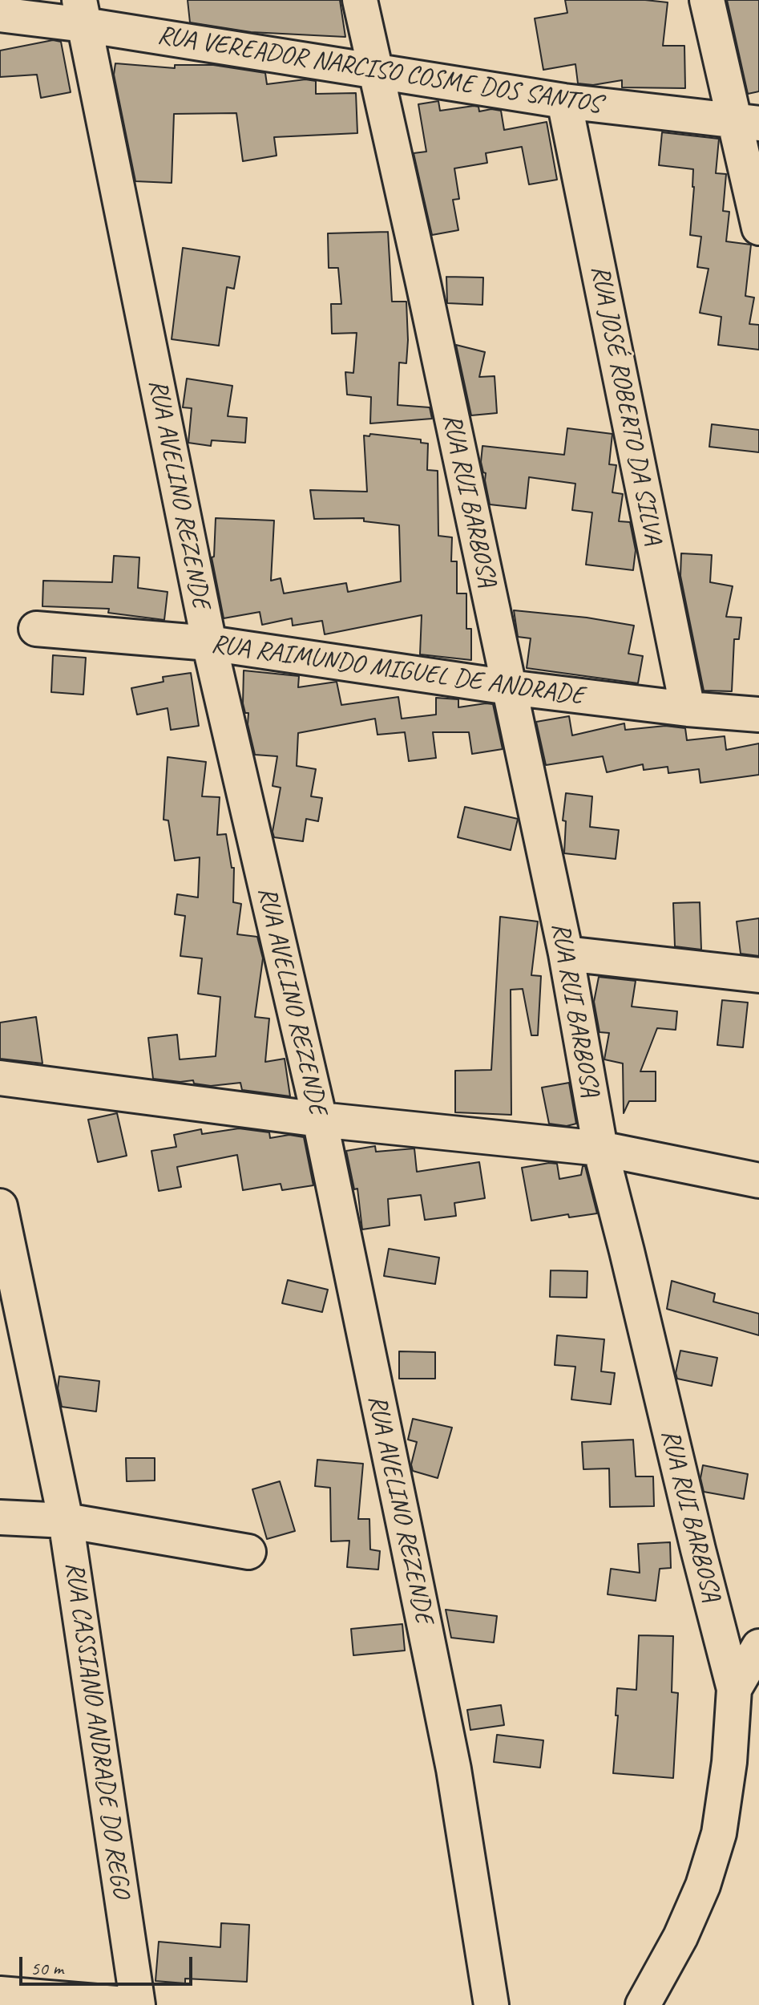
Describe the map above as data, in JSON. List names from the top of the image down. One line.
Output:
{"streets":{"street":["RUA VEREADOR NARCISO COSME DOS SANTOS","RUA JOSÉ ROBERTO DA SILVA","RUA AVELINO REZENDE","RUA RUI BARBOSA","RUA RAIMUNDO MIGUEL DE ANDRADE","RUA CASSIANO ANDRADE DO REGO"]},"crossings":[["RUA VEREADOR NARCISO COSME DOS SANTOS","RUA JOSÉ ROBERTO DA SILVA"],["RUA VEREADOR NARCISO COSME DOS SANTOS","RUA AVELINO REZENDE"],["RUA VEREADOR NARCISO COSME DOS SANTOS","RUA RUI BARBOSA"],["RUA JOSÉ ROBERTO DA SILVA","RUA RAIMUNDO MIGUEL DE ANDRADE"],["RUA AVELINO REZENDE","RUA RAIMUNDO MIGUEL DE ANDRADE"],["RUA RUI BARBOSA","RUA RAIMUNDO MIGUEL DE ANDRADE"]],"scale_bar":"50 m"}
